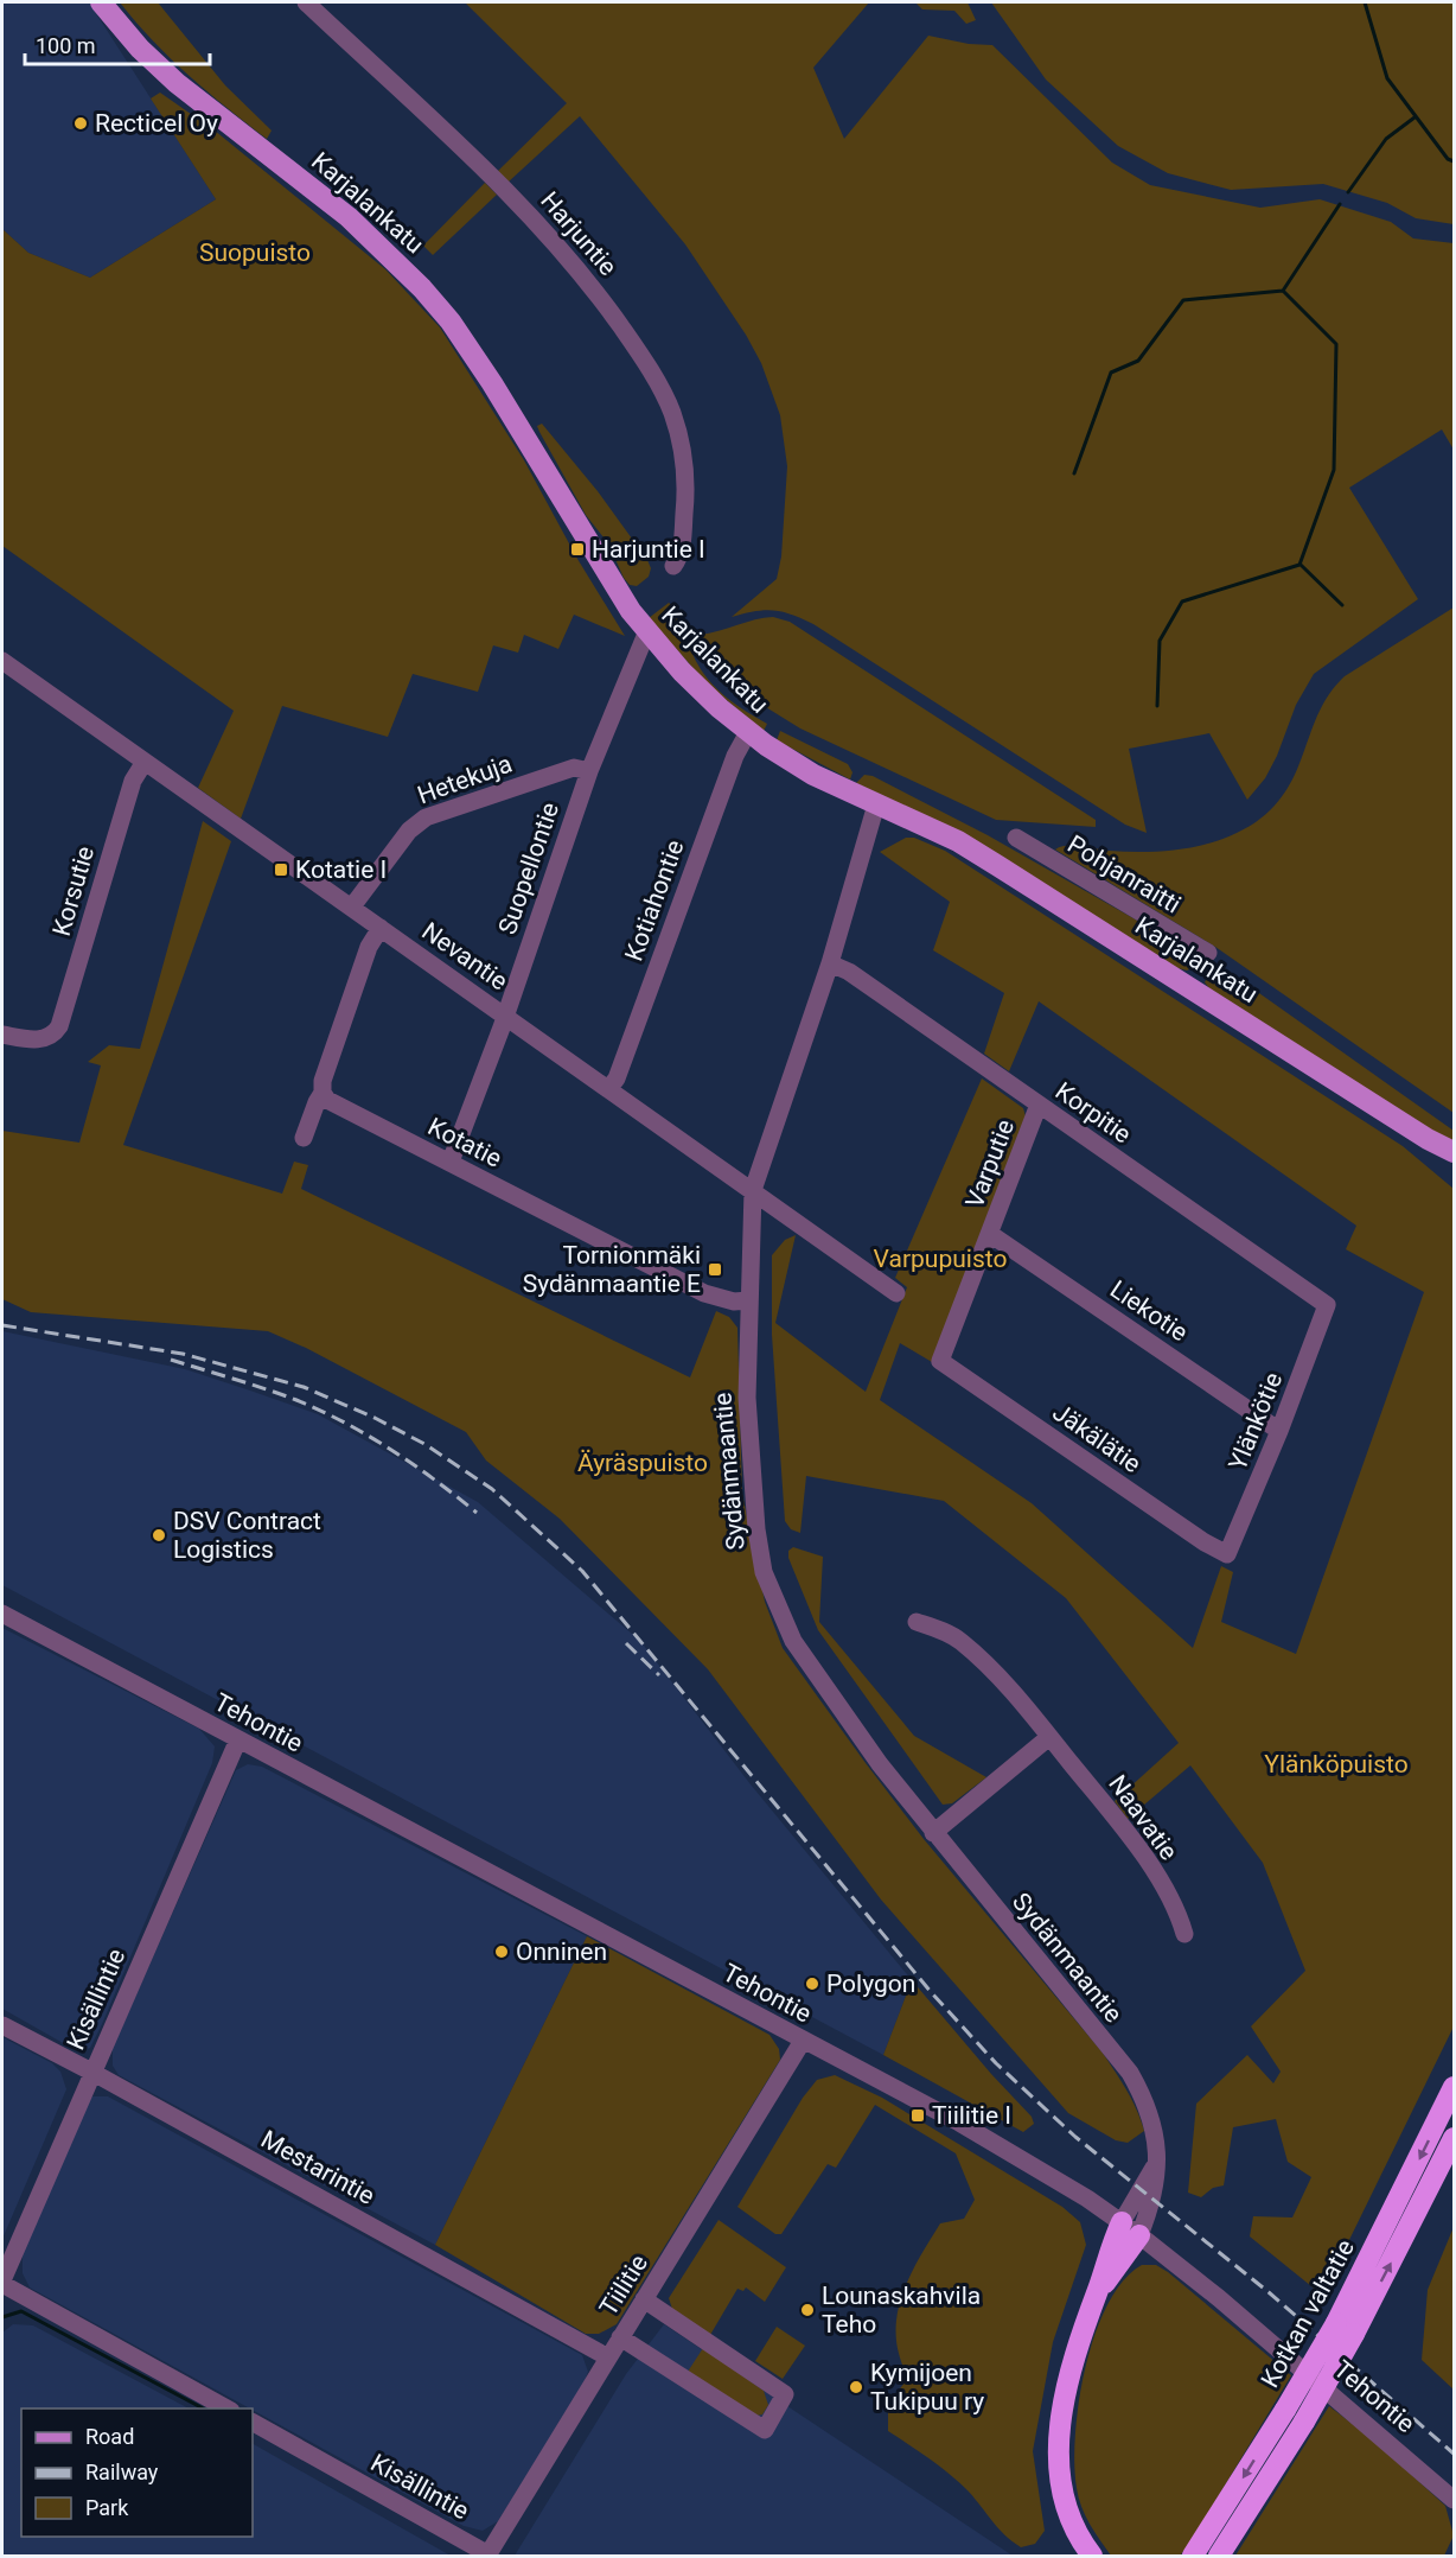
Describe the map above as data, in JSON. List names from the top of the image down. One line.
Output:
{"streets":{"highway":["Kotkan valtatie"],"main road":["Karjalankatu"],"street":["Harjuntie","Hetekuja","Suopellontie","Pohjanraitti","Korsutie","Kotiahontie","Nevantie","Korpitie","Kotatie","Varputie","Liekotie","Ylänkötie","Jäkälätie","Sydänmaantie","Tehontie","Naavatie","Kisällintie","Mestarintie","Tiilitie"]},"crossings":[["Karjalankatu","Suopellontie"],["Karjalankatu","Kotiahontie"],["Karjalankatu","Sydänmaantie"],["Hetekuja","Suopellontie"],["Hetekuja","Nevantie"],["Suopellontie","Nevantie"],["Suopellontie","Kotatie"],["Korsutie","Nevantie"],["Kotiahontie","Nevantie"],["Nevantie","Sydänmaantie"],["Korpitie","Varputie"],["Korpitie","Ylänkötie"],["Korpitie","Sydänmaantie"],["Kotatie","Sydänmaantie"],["Varputie","Liekotie"],["Varputie","Jäkälätie"],["Liekotie","Ylänkötie"],["Ylänkötie","Jäkälätie"],["Sydänmaantie","Tehontie"],["Tehontie","Kisällintie"],["Tehontie","Tiilitie"],["Kisällintie","Mestarintie"],["Kisällintie","Tiilitie"],["Mestarintie","Tiilitie"]],"parks":["Suopuisto","Varpupuisto","Äyräspuisto","Ylänköpuisto"],"places":{"other":["Recticel Oy","DSV Contract Logistics","Onninen","Polygon","Lounaskahvila Teho","Kymijoen Tukipuu ry"],"transit":["Harjuntie I","Kotatie I","Tornionmäki Sydänmaantie E","Tiilitie I"]},"legend":["Road","Railway","Park"],"scale_bar":"100 m"}
